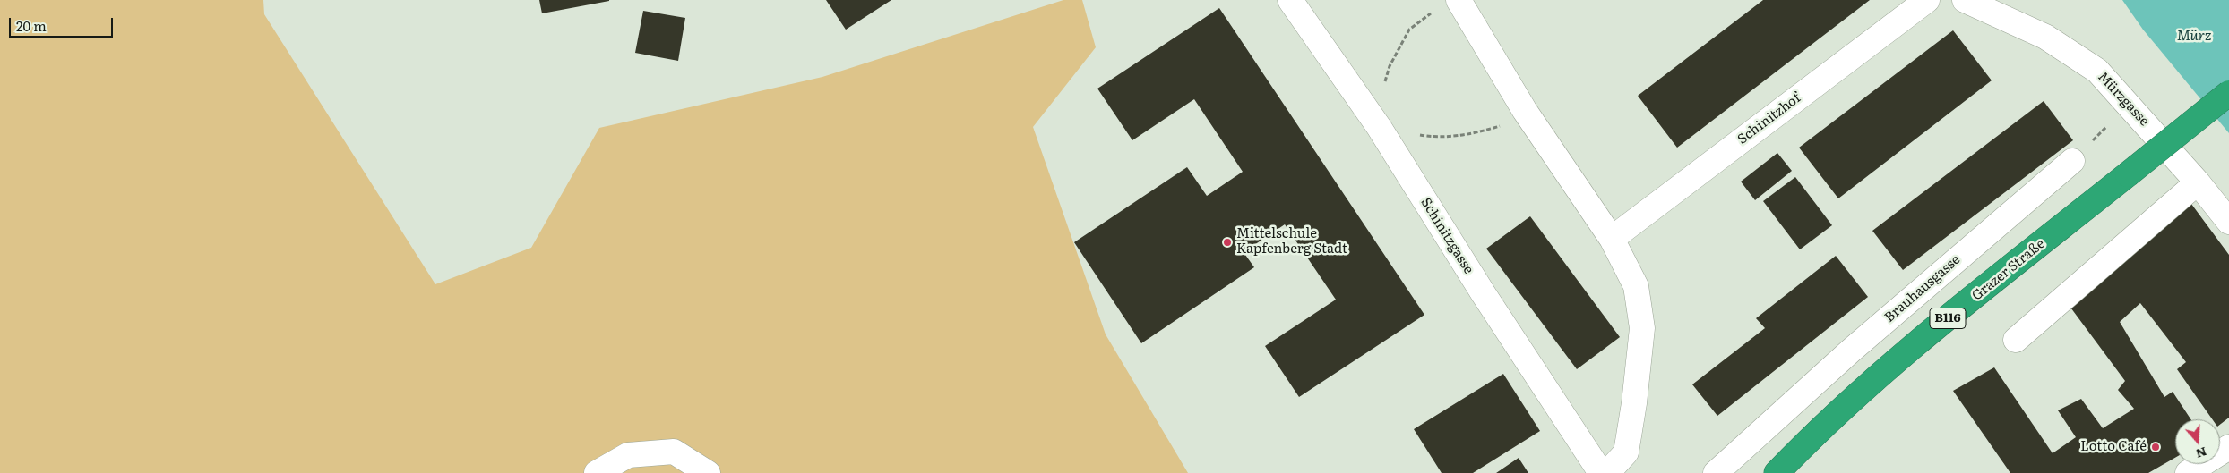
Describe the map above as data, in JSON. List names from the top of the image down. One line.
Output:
{"streets":{"highway":["Grazer Straße","B116"],"street":["Mürzgasse","Schinitzhof","Schinitzgasse","Brauhausgasse"]},"water":["Mürz"],"places":["Mittelschule Kapfenberg Stadt","Lotto Café"],"scale_bar":"20 m","north":"bottom"}
